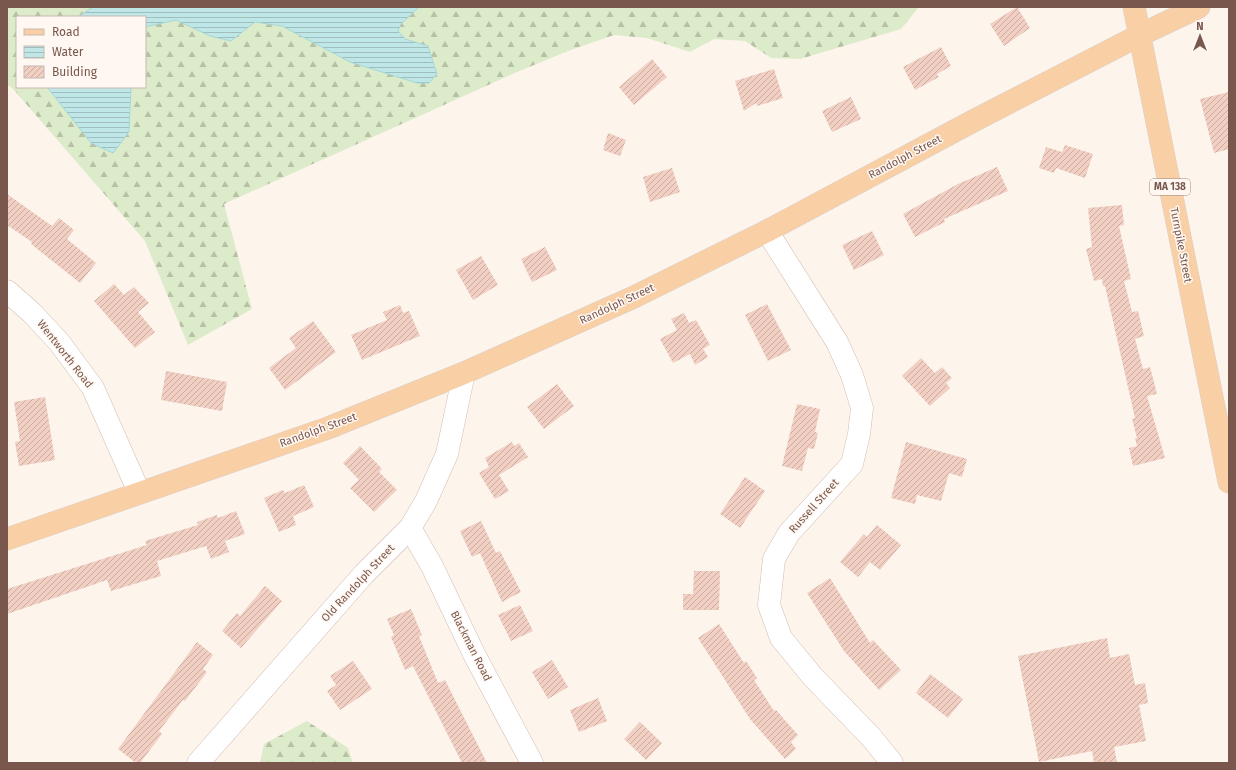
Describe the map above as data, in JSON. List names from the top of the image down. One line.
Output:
{"streets":{"main road":["Randolph Street","MA 138","Turnpike Street"],"street":["Wentworth Road","Russell Street","Old Randolph Street","Blackman Road"]},"crossings":[["Randolph Street","Turnpike Street"],["Randolph Street","Wentworth Road"],["Randolph Street","Russell Street"],["Randolph Street","Old Randolph Street"],["Old Randolph Street","Blackman Road"]],"legend":["Road","Water","Building"],"north":"top"}
